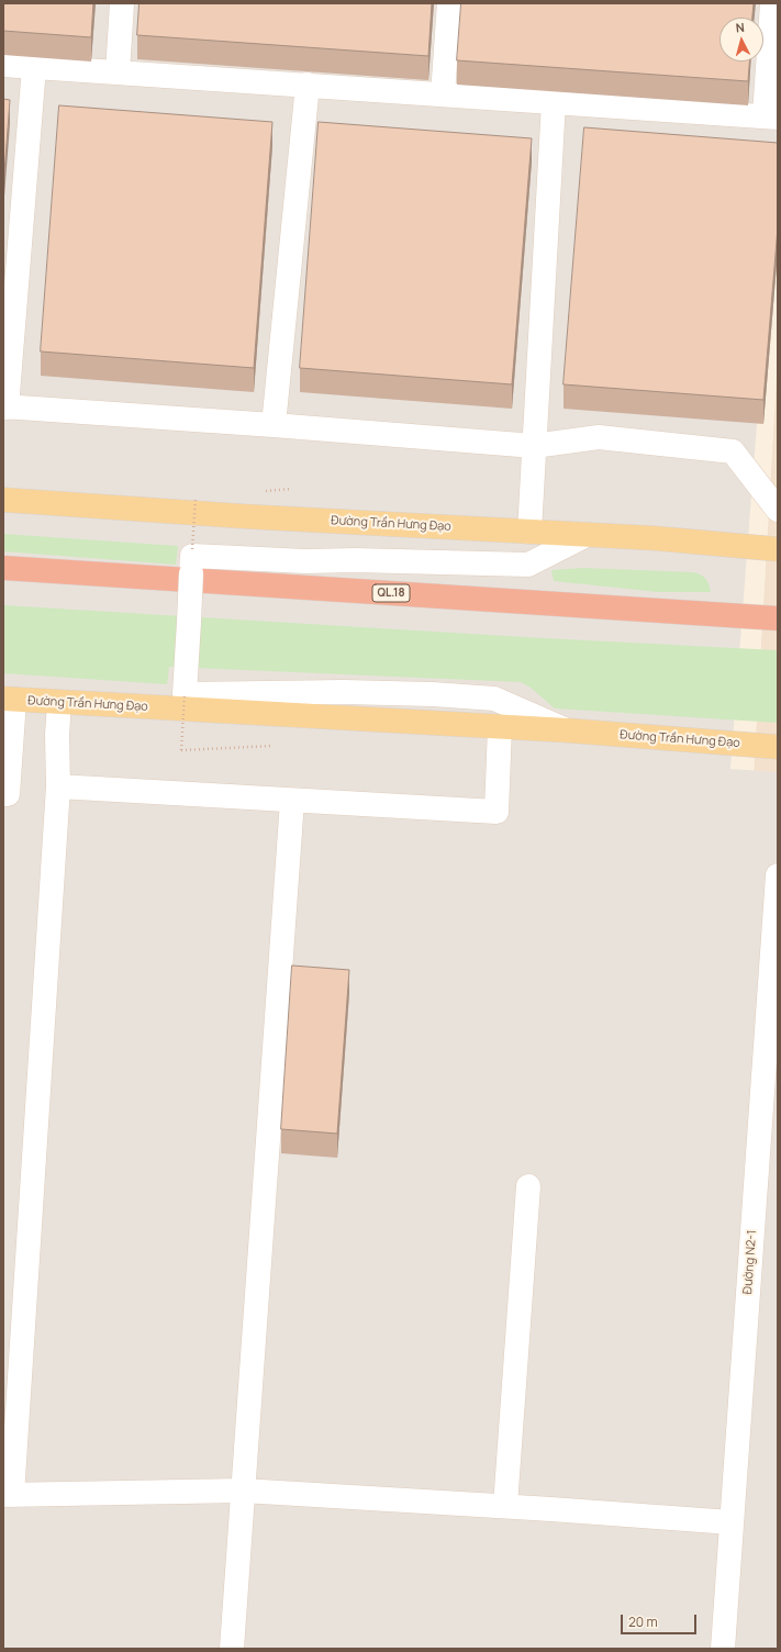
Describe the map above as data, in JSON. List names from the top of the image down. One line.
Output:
{"streets":{"highway":["QL.18"],"main road":["Đường Trần Hưng Đạo"],"street":["Đường N2-1"]},"scale_bar":"20 m","north":"top"}
